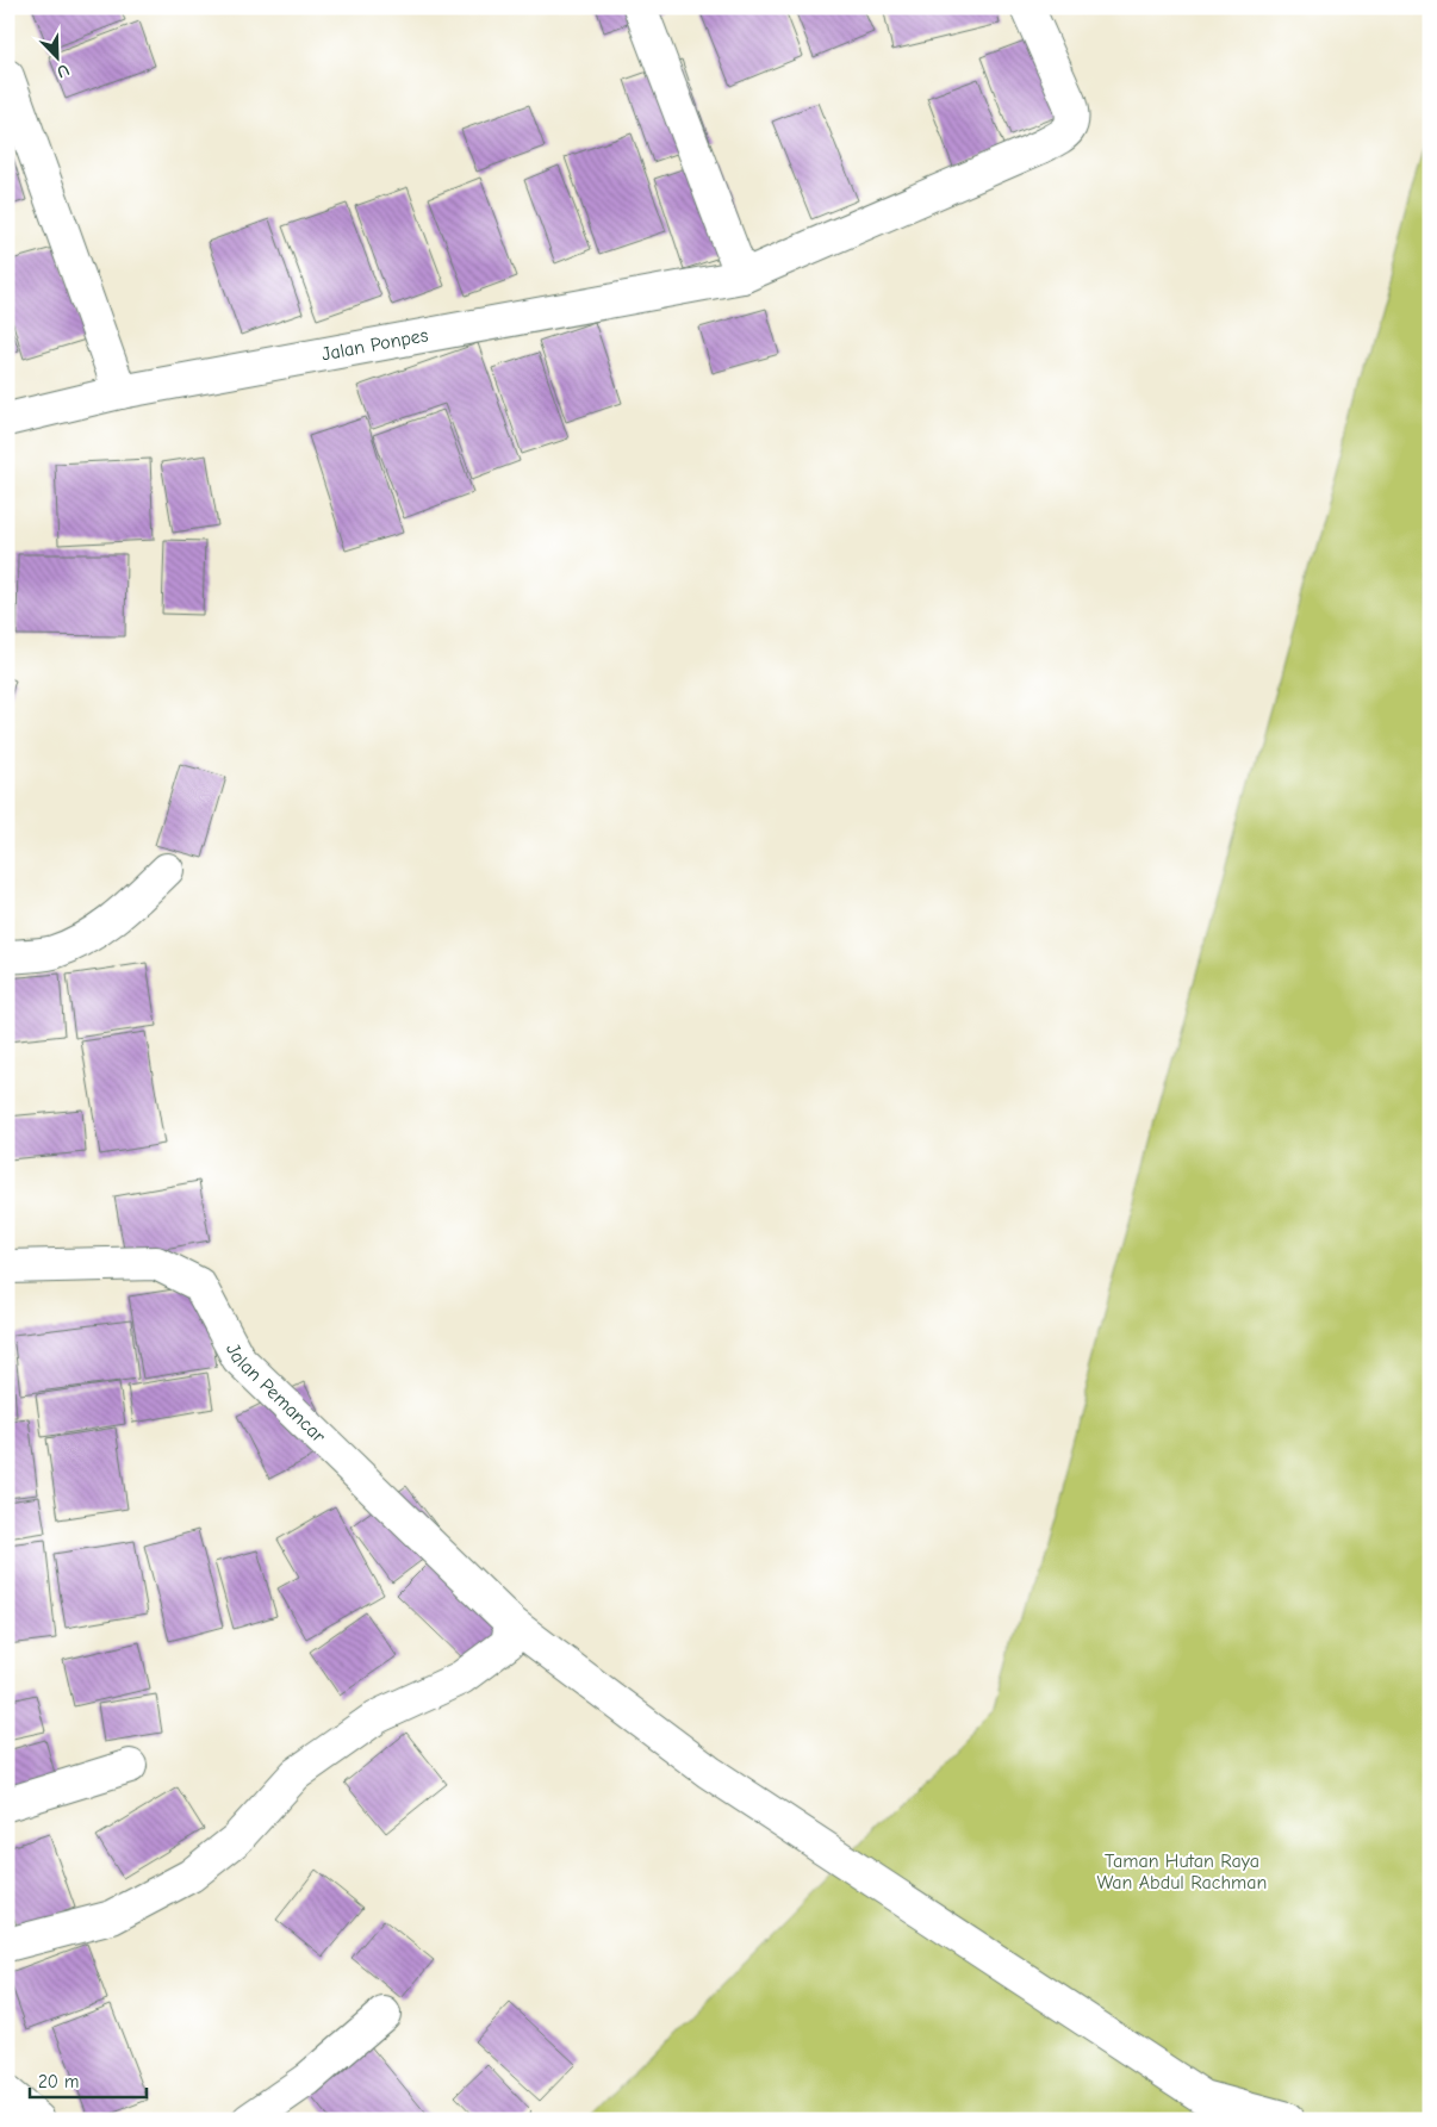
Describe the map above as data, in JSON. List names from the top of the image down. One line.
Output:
{"streets":{"street":["Jalan Ponpes","Jalan Pemancar"]},"parks":["Taman Hutan Raya Wan Abdul Rachman"],"scale_bar":"20 m","north":"bottom right"}
